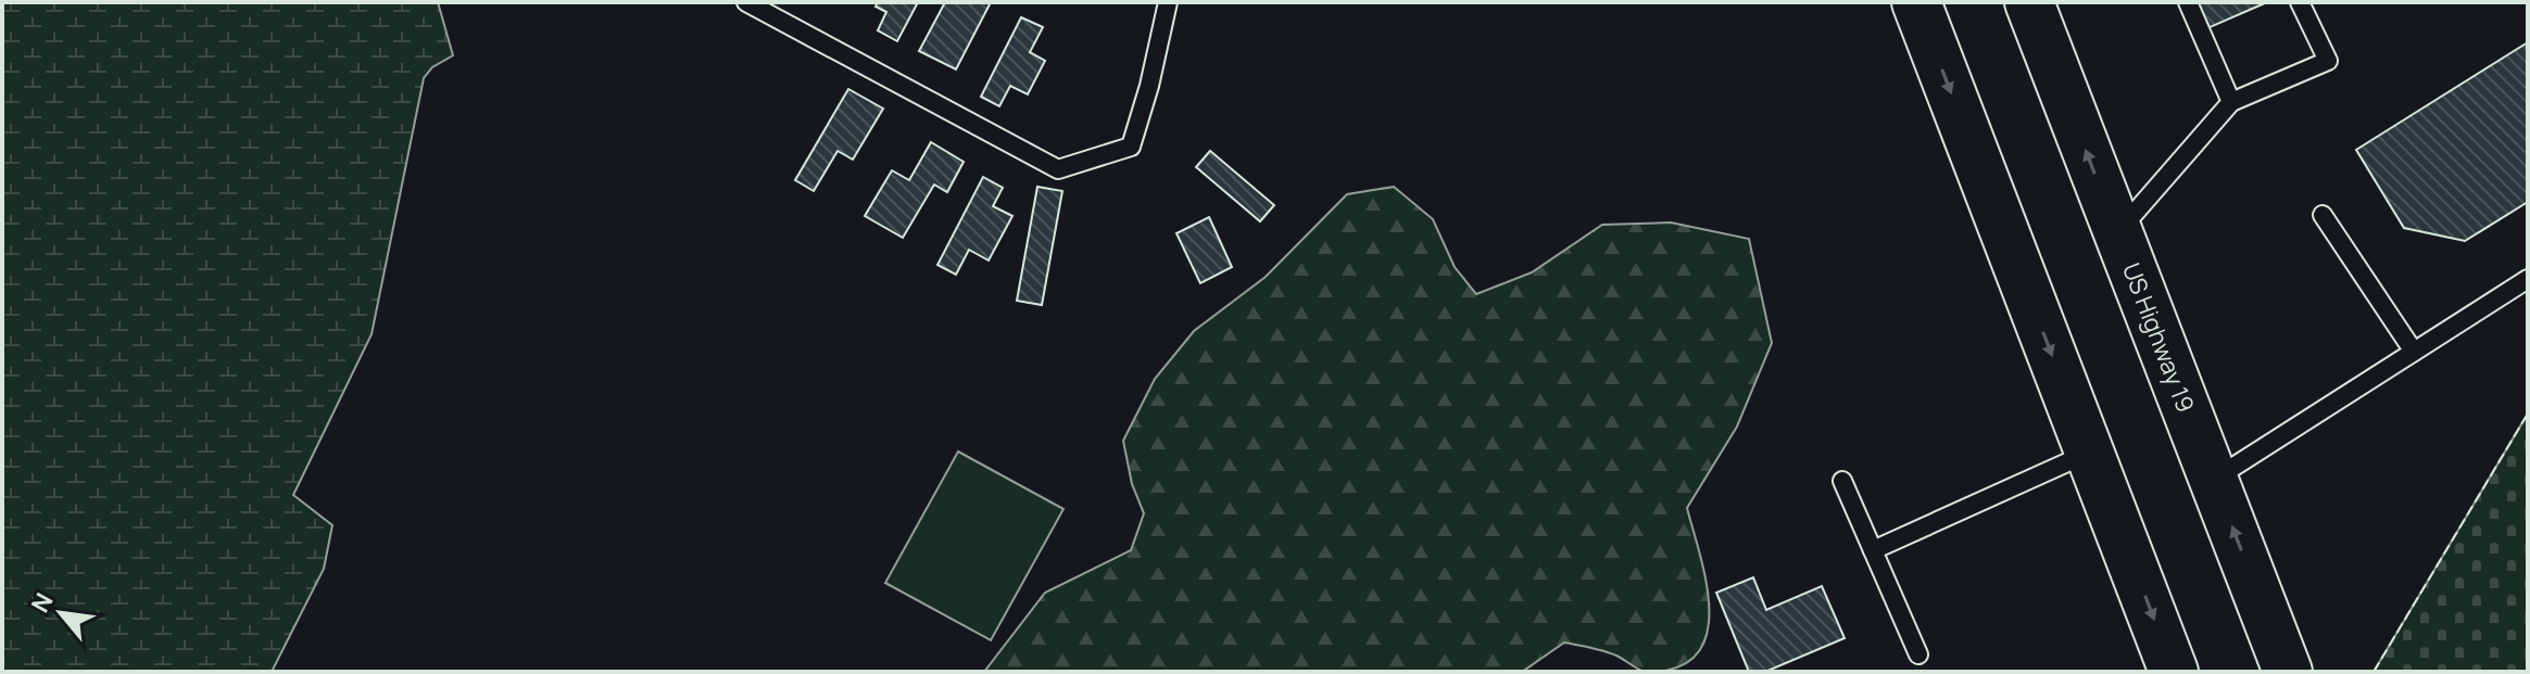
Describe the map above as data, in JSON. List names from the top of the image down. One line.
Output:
{"streets":{"highway":["US Highway 19"]},"north":"top left"}
